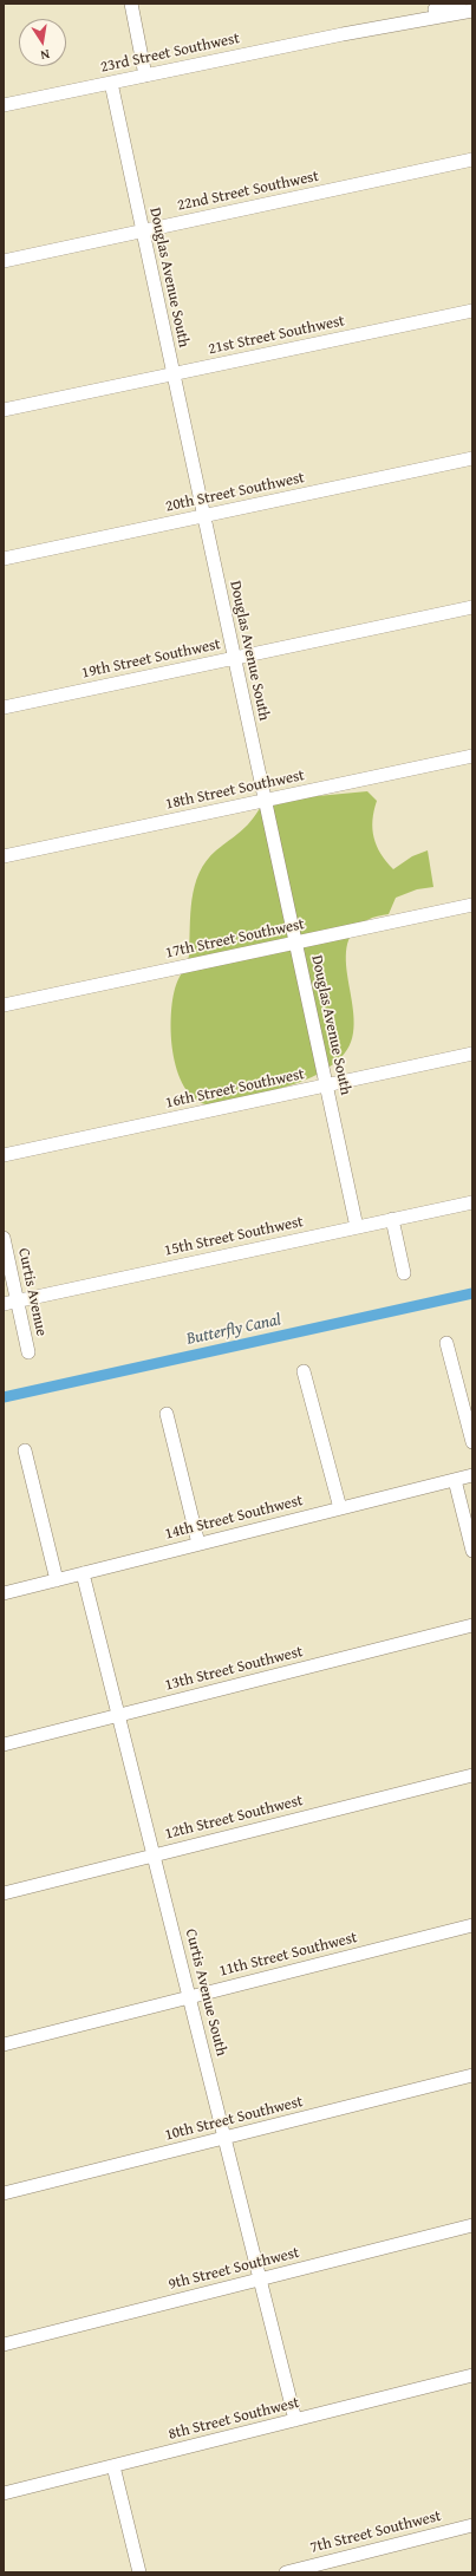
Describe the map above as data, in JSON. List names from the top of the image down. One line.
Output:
{"streets":{"street":["23rd Street Southwest","22nd Street Southwest","Douglas Avenue South","21st Street Southwest","20th Street Southwest","19th Street Southwest","18th Street Southwest","17th Street Southwest","16th Street Southwest","15th Street Southwest","Curtis Avenue","14th Street Southwest","13th Street Southwest","12th Street Southwest","11th Street Southwest","Curtis Avenue South","10th Street Southwest","9th Street Southwest","8th Street Southwest","7th Street Southwest"]},"crossings":[["23rd Street Southwest","Douglas Avenue South"],["22nd Street Southwest","Douglas Avenue South"],["Douglas Avenue South","21st Street Southwest"],["Douglas Avenue South","20th Street Southwest"],["Douglas Avenue South","19th Street Southwest"],["Douglas Avenue South","18th Street Southwest"],["Douglas Avenue South","17th Street Southwest"],["Douglas Avenue South","16th Street Southwest"],["Douglas Avenue South","15th Street Southwest"],["15th Street Southwest","Curtis Avenue"],["14th Street Southwest","Curtis Avenue South"],["13th Street Southwest","Curtis Avenue South"],["12th Street Southwest","Curtis Avenue South"],["11th Street Southwest","Curtis Avenue South"],["Curtis Avenue South","10th Street Southwest"],["Curtis Avenue South","9th Street Southwest"],["Curtis Avenue South","8th Street Southwest"]],"water":["Butterfly Canal"],"north":"bottom"}
